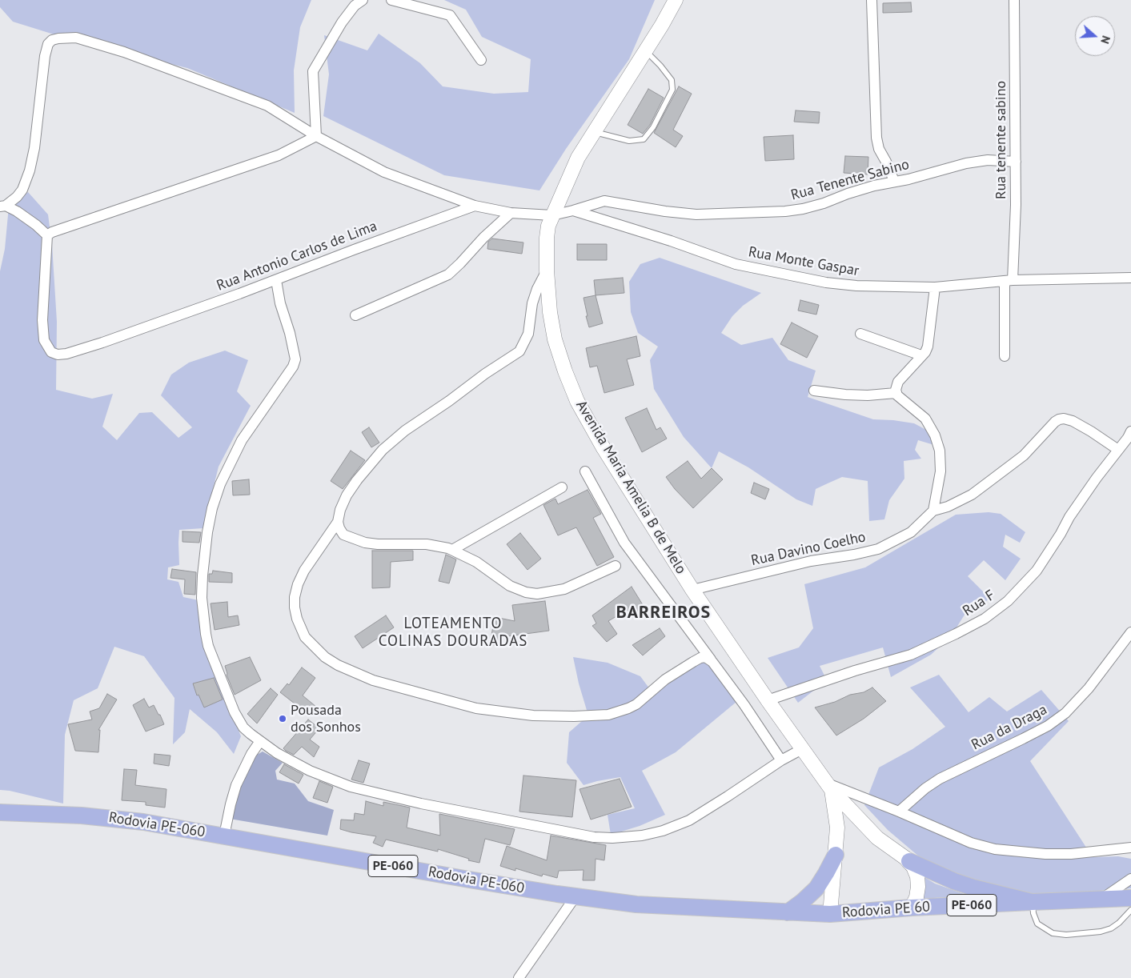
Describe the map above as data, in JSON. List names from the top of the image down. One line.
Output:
{"streets":{"main road":["Rodovia PE-060","PE-060","Rodovia PE 60"],"street":["Rua tenente sabino","Rua Tenente Sabino","Rua Antonio Carlos de Lima","Rua Monte Gaspar","Avenida Maria Amelia B de Melo","Rua Davino Coelho","Rua F","Rua da Draga"]},"crossings":[["Rua tenente sabino","Rua Tenente Sabino"],["Rua tenente sabino","Rua Monte Gaspar"],["Rua Tenente Sabino","Rua Monte Gaspar"],["Avenida Maria Amelia B de Melo","Rua Davino Coelho"],["Avenida Maria Amelia B de Melo","Rua F"],["Rodovia PE-060","Rodovia PE 60"]],"districts":["BARREIROS","LOTEAMENTO COLINAS DOURADAS"],"places":["Pousada dos Sonhos"],"north":"right"}
